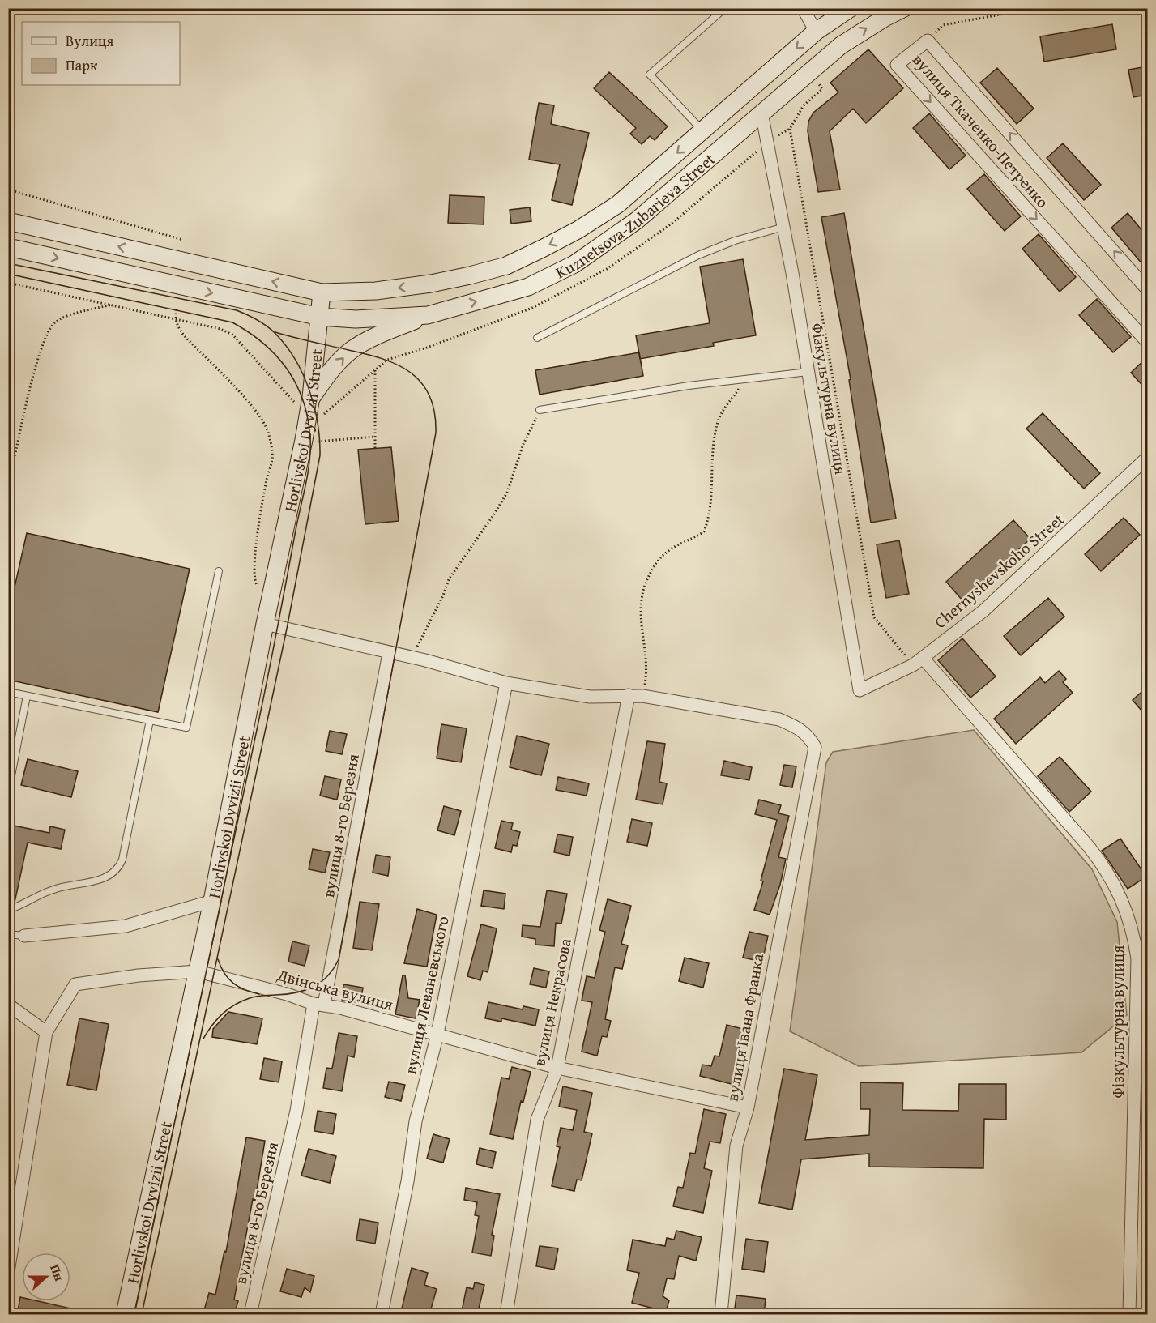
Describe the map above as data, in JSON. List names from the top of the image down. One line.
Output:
{"streets":{"main road":["Kuznetsova-Zubarieva Street","Horlivskoi Dyvizii Street"],"street":["вулиця Ткаченко-Петренко","Фізкультурна вулиця","Chernyshevskoho Street","вулиця 8-го Березня","Двінська вулиця","вулиця Леваневського","вулиця Некрасова","вулиця Івана Франка"]},"crossings":[["Kuznetsova-Zubarieva Street","Фізкультурна вулиця"],["Kuznetsova-Zubarieva Street","Horlivskoi Dyvizii Street"],["Фізкультурна вулиця","Chernyshevskoho Street"],["Horlivskoi Dyvizii Street","Двінська вулиця"],["вулиця 8-го Березня","Двінська вулиця"],["Двінська вулиця","вулиця Леваневського"],["Двінська вулиця","вулиця Некрасова"],["Двінська вулиця","вулиця Івана Франка"]],"legend":["Вулиця","Парк"],"north":"right"}
